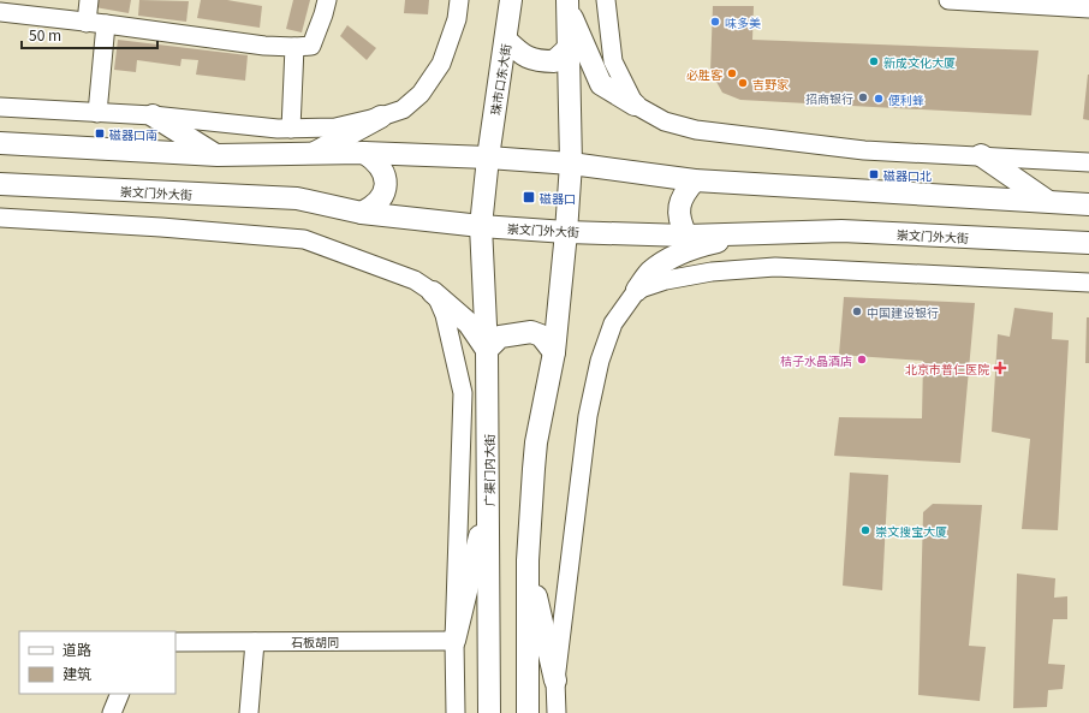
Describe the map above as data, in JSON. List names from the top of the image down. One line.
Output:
{"streets":{"main road":["珠市口东大街","崇文门外大街","广渠门内大街"],"street":["石板胡同"]},"crossings":[["珠市口东大街","崇文门外大街"],["珠市口东大街","广渠门内大街"],["崇文门外大街","广渠门内大街"]],"places":{"other":["味多美","新成文化大厦","必胜客","吉野家","招商银行","便利蜂","中国建设银行","桔子水晶酒店","崇文搜宝大厦"],"transit":["磁器口南","磁器口北","磁器口"],"health":["北京市普仁医院"]},"legend":["道路","建筑"],"scale_bar":"50 m"}
